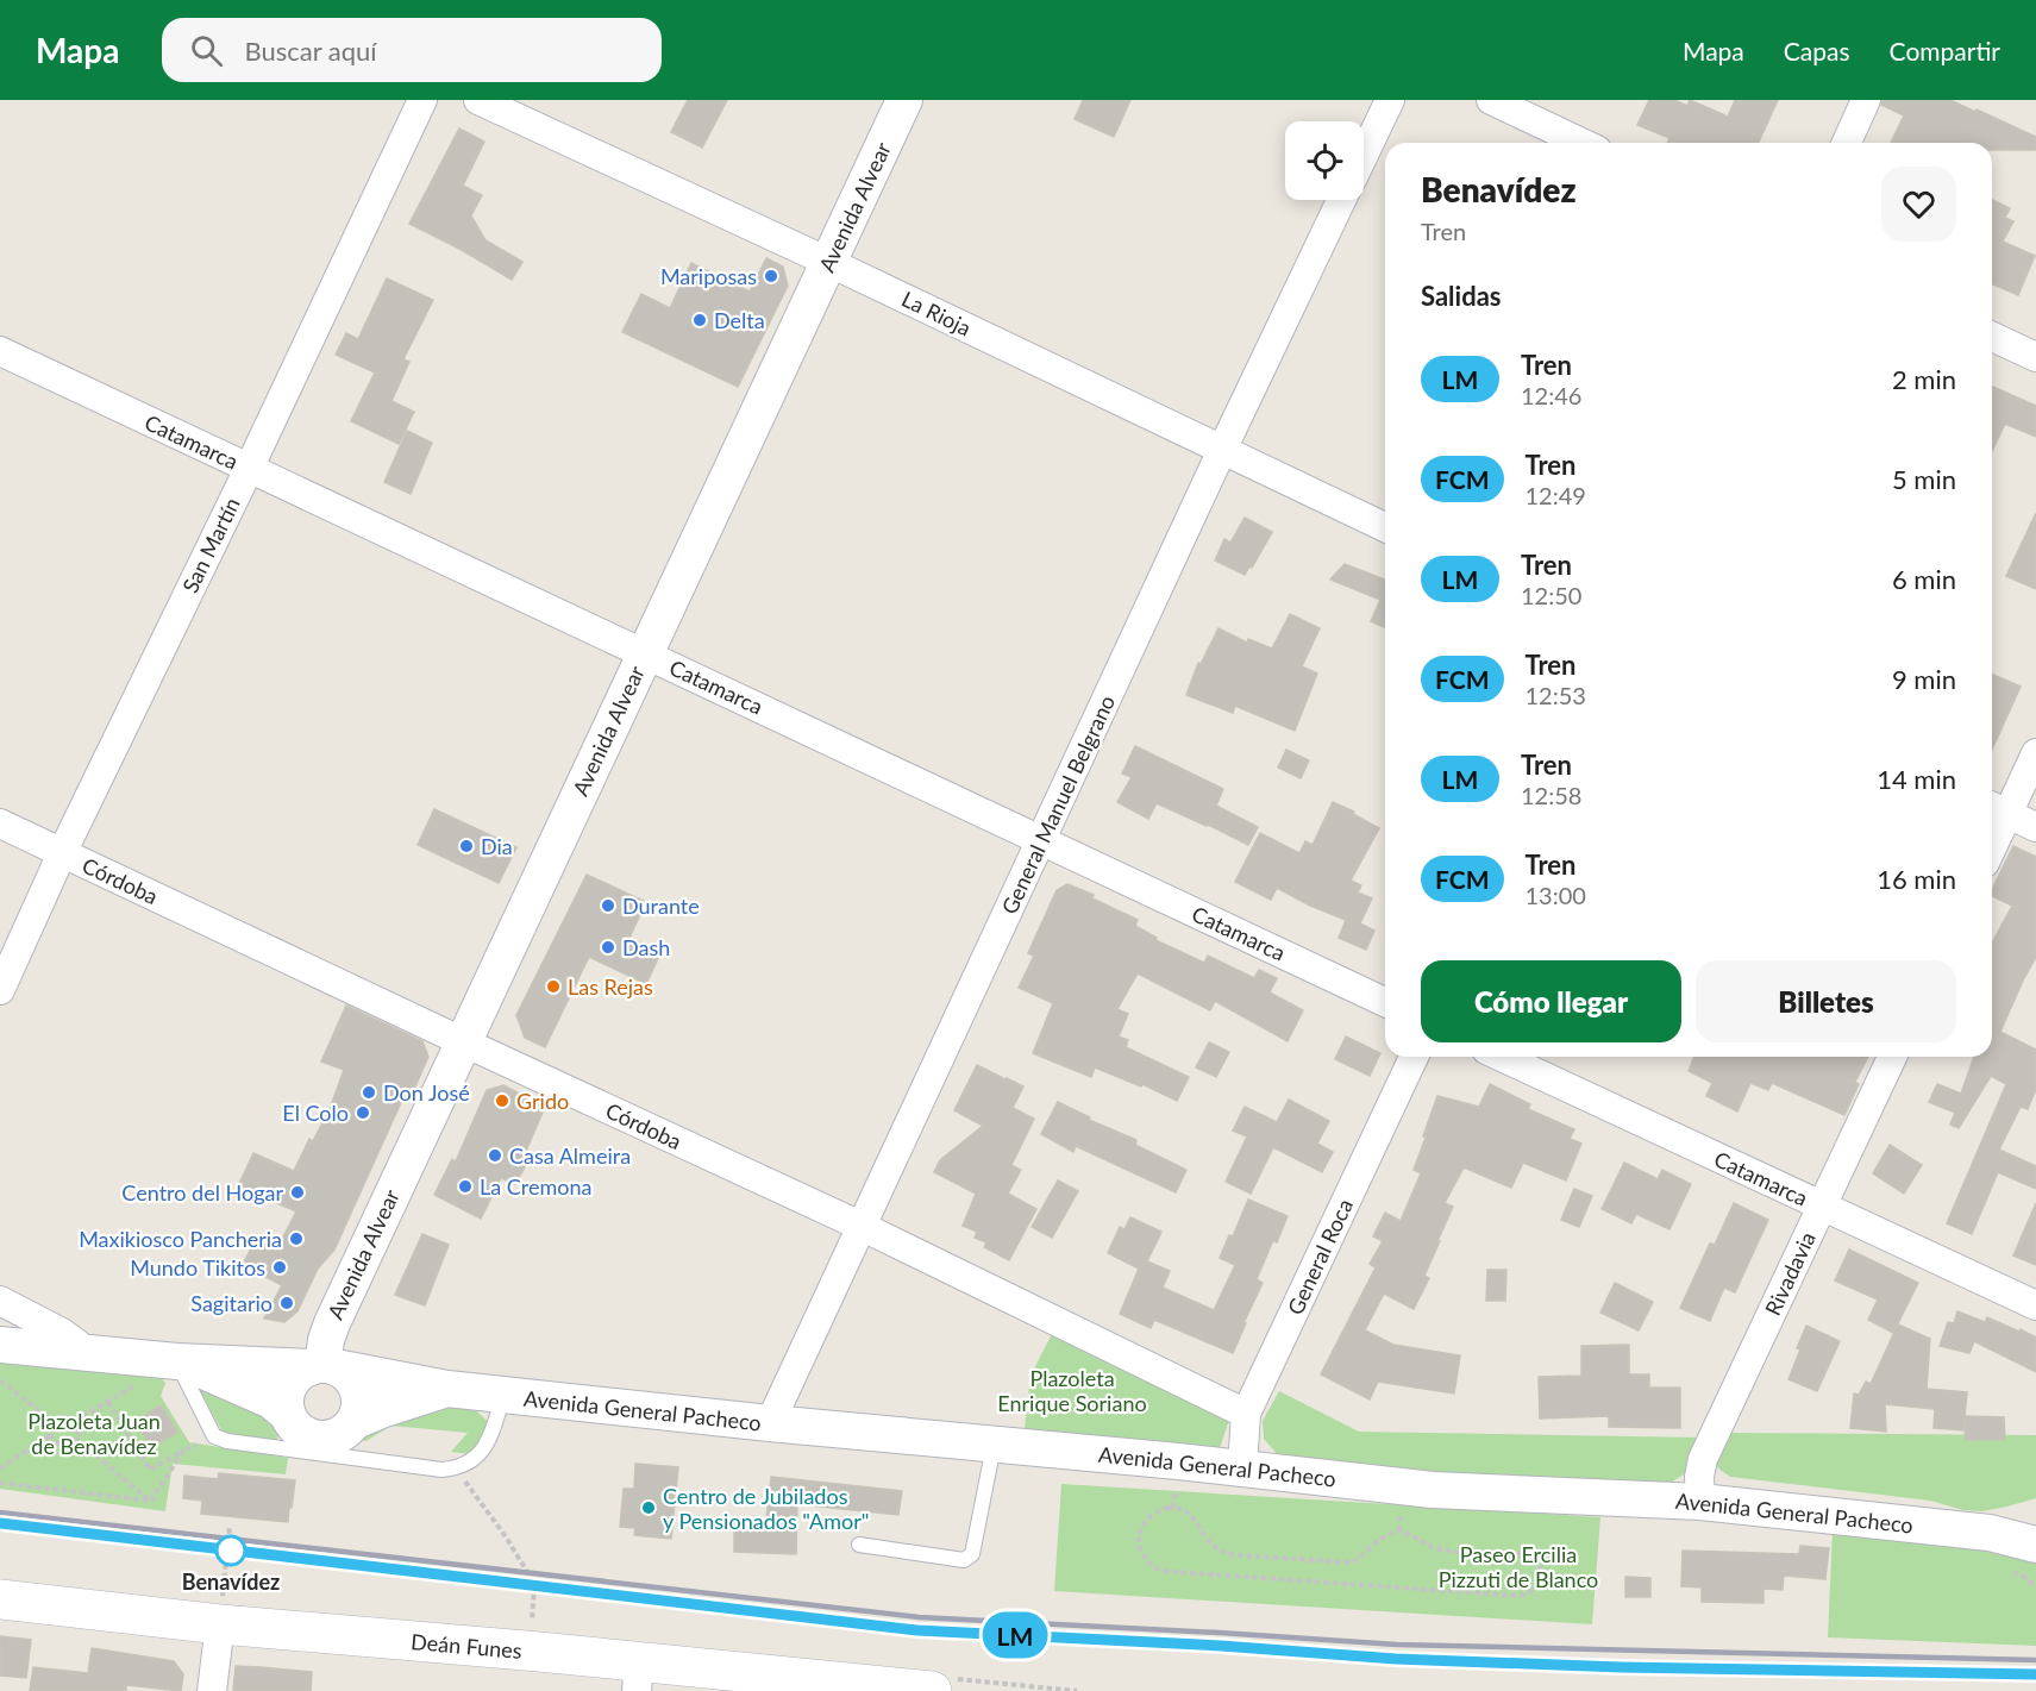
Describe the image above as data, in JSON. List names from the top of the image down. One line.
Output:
{"streets":{"main road":["Deán Funes"],"street":["Avenida Alvear","La Rioja","Catamarca","San Martín","General Manuel Belgrano","Córdoba","General Roca","Rivadavia","Avenida General Pacheco"]},"crossings":[["Avenida Alvear","La Rioja"],["Avenida Alvear","Catamarca"],["Avenida Alvear","Córdoba"],["Avenida Alvear","Avenida General Pacheco"],["La Rioja","General Manuel Belgrano"],["Catamarca","San Martín"],["Catamarca","General Manuel Belgrano"],["Catamarca","Rivadavia"],["San Martín","Córdoba"],["General Manuel Belgrano","Córdoba"],["General Manuel Belgrano","Avenida General Pacheco"],["Córdoba","General Roca"],["General Roca","Avenida General Pacheco"],["Rivadavia","Avenida General Pacheco"]],"parks":["Plazoleta Enrique Soriano","Plazoleta Juan de Benavídez","Paseo Ercilia Pizzuti de Blanco"],"places":["Mariposas","Delta","Dia","Durante","Dash","Las Rejas","Don José","Grido","El Colo","Casa Almeira","La Cremona","Centro del Hogar","Maxikiosco Pancheria","Mundo Tikitos","Sagitario","Centro de Jubilados y Pensionados \"Amor\"","Benavídez"],"page":{"header":"Mapa","search":"Buscar aquí","nav":["Mapa","Capas","Compartir"],"on_map":"LM","heading":[["Benavídez","Tren"],"Salidas"],"list":[{"mark":"LM","name":"Tren","note":"12:46","value":"2 min"},{"mark":"FCM","name":"Tren","note":"12:49","value":"5 min"},{"mark":"LM","name":"Tren","note":"12:50","value":"6 min"},{"mark":"FCM","name":"Tren","note":"12:53","value":"9 min"},{"mark":"LM","name":"Tren","note":"12:58","value":"14 min"},{"mark":"FCM","name":"Tren","note":"13:00","value":"16 min"}],"buttons":["Cómo llegar","Billetes"]}}
